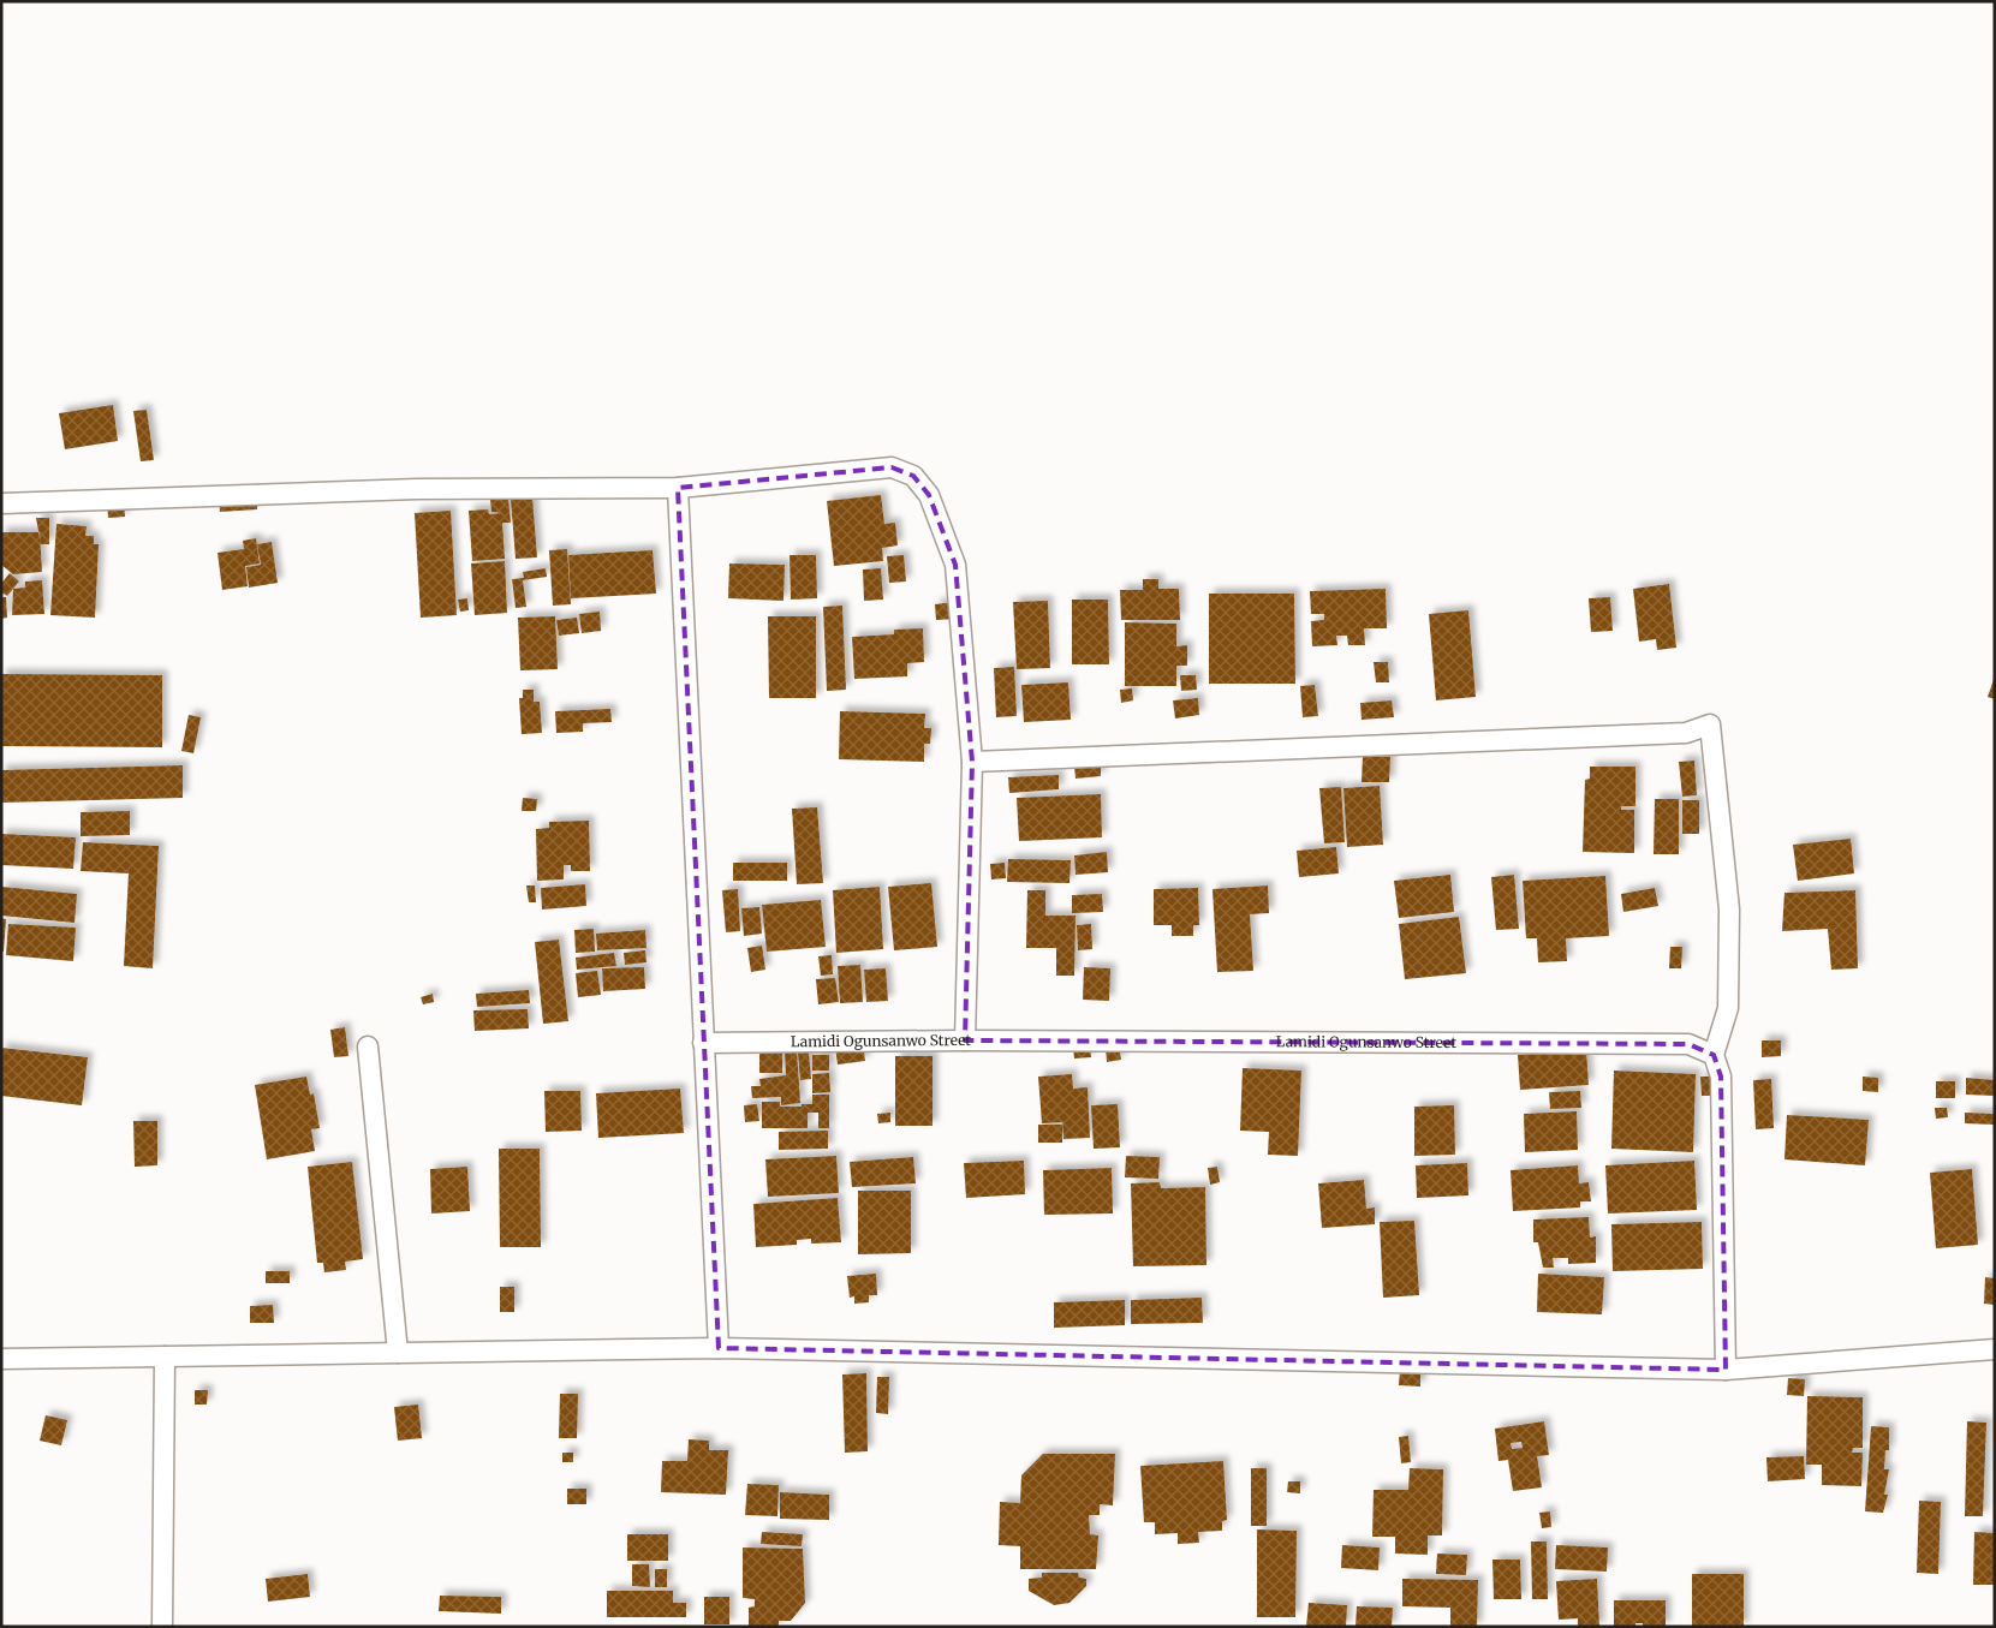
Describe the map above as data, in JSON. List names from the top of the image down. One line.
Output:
{"streets":{"street":["Lamidi Ogunsanwo Street"]}}
